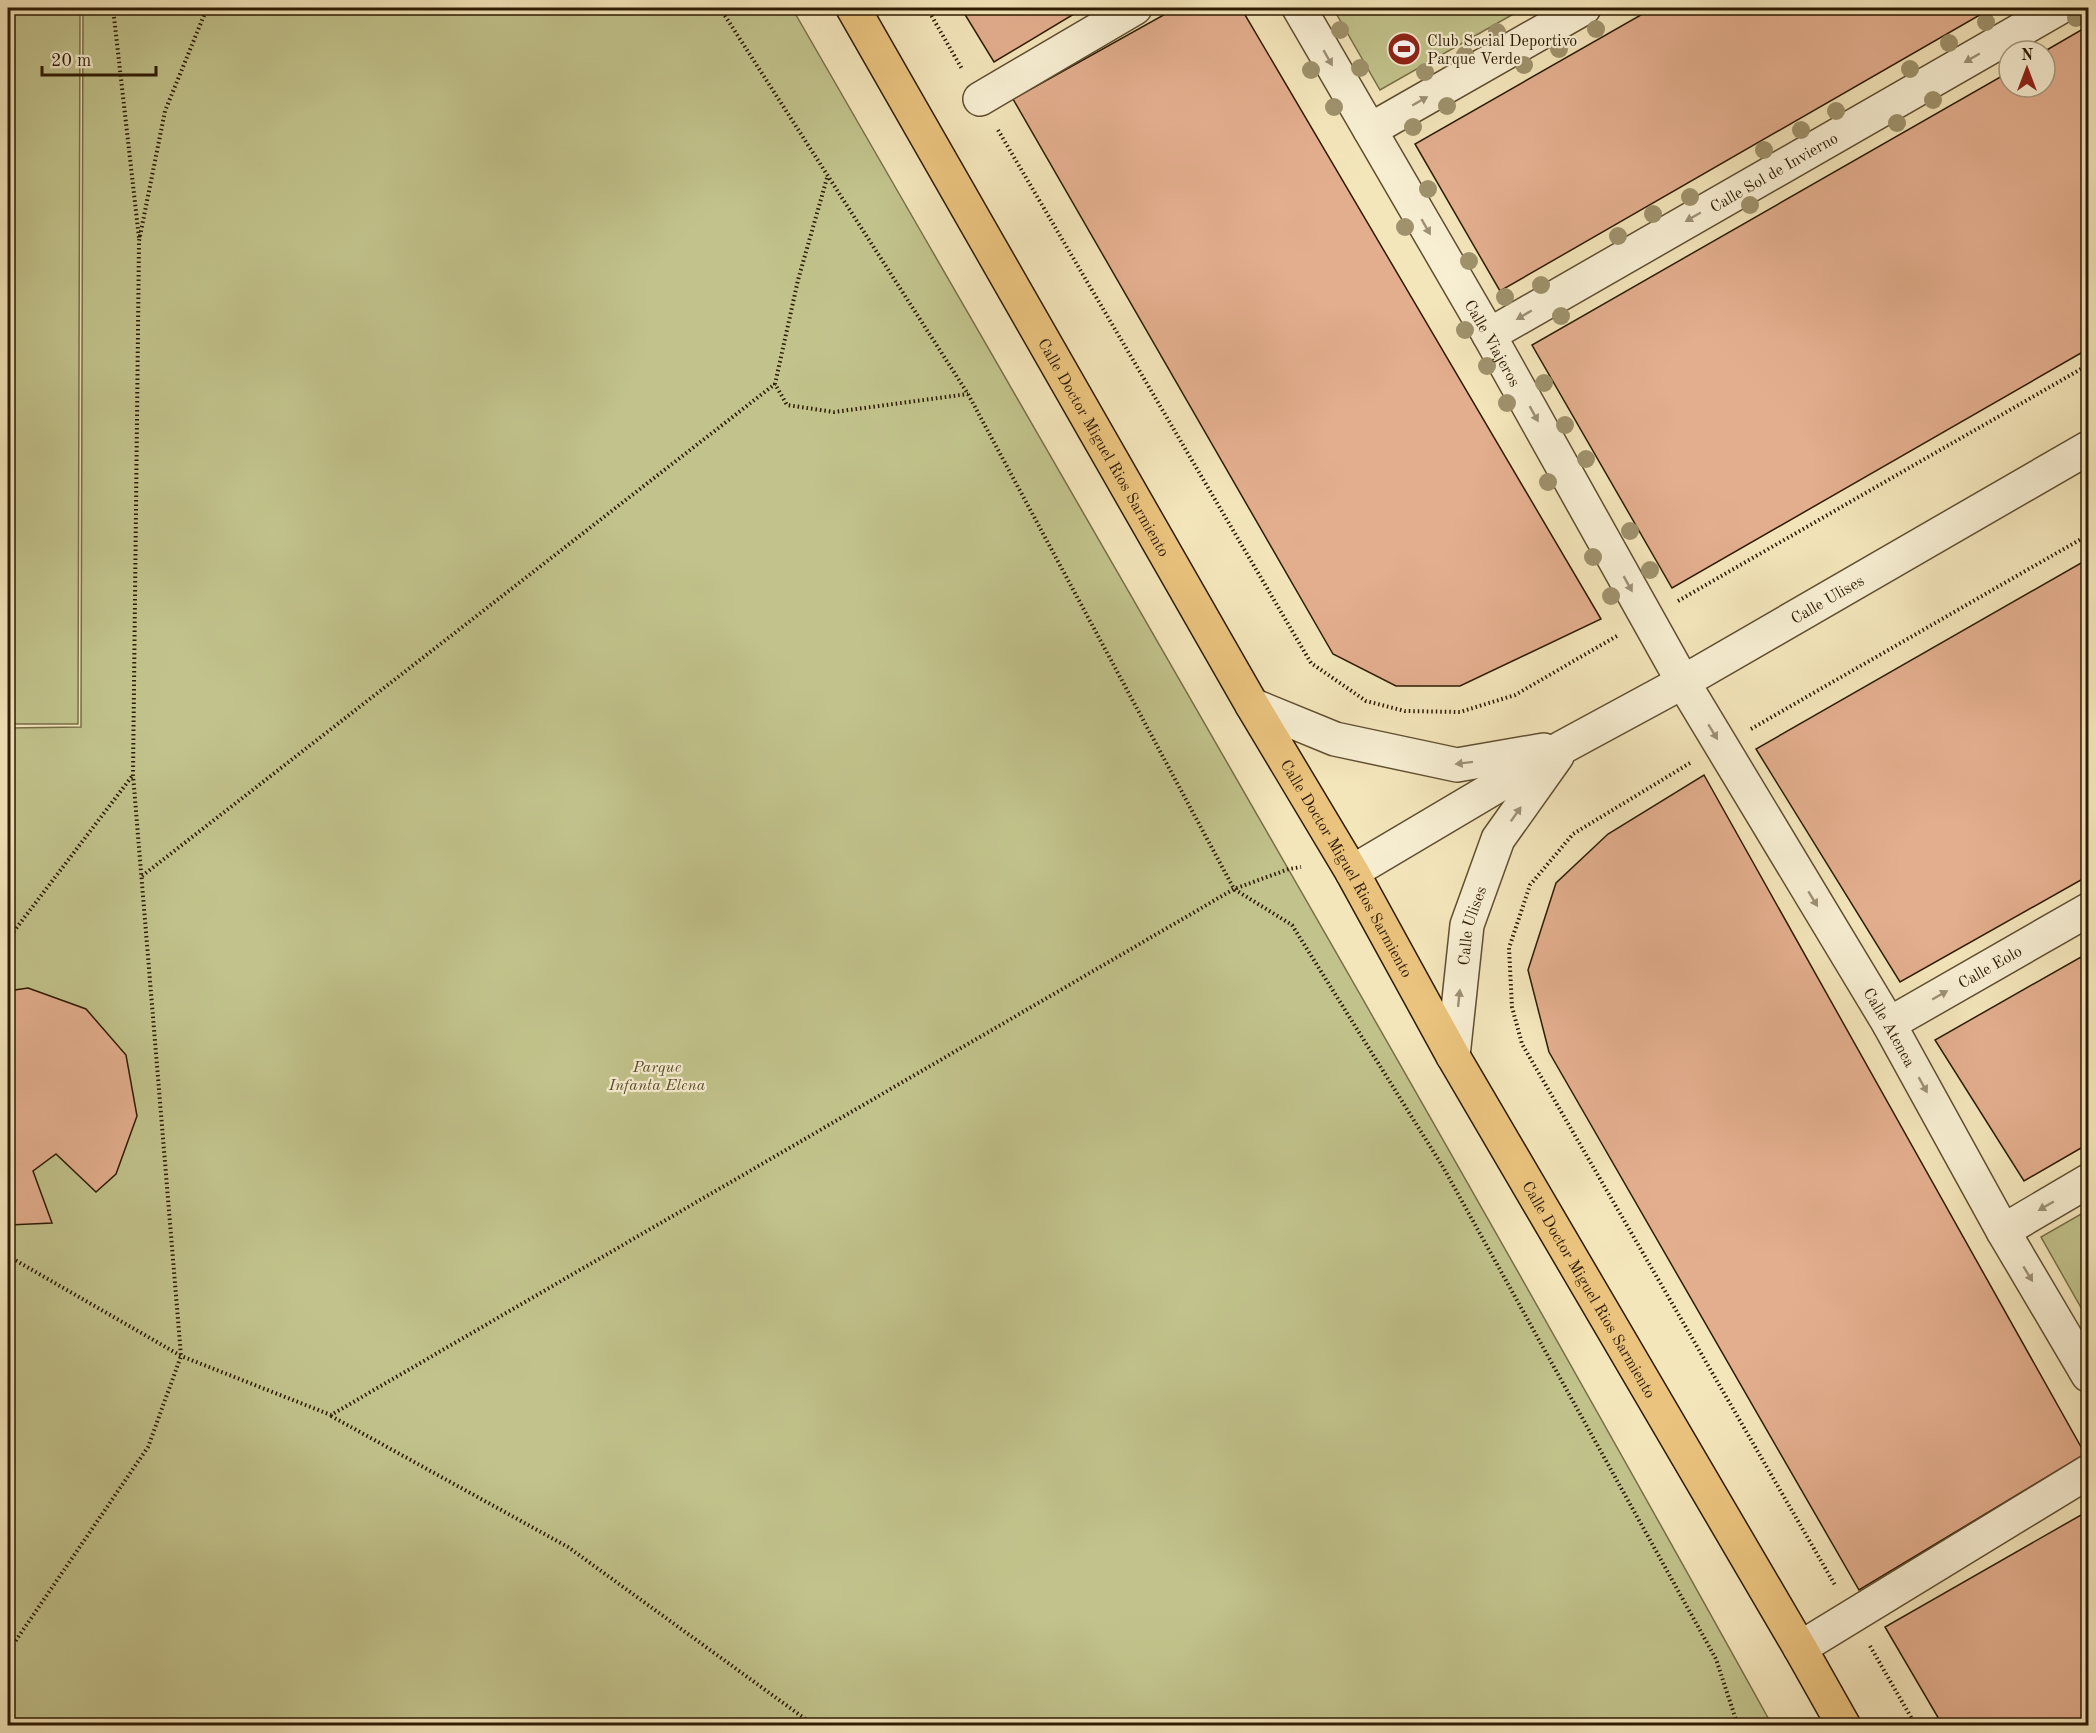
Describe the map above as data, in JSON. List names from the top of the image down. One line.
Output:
{"streets":{"main road":["Calle Doctor Miguel Rios Sarmiento"],"street":["Calle Sol de Invierno","Calle Viajeros","Calle Ulises","Calle Eolo","Calle Atenea"]},"crossings":[["Calle Sol de Invierno","Calle Viajeros"],["Calle Viajeros","Calle Ulises"],["Calle Viajeros","Calle Atenea"],["Calle Doctor Miguel Rios Sarmiento","Calle Ulises"],["Calle Ulises","Calle Atenea"],["Calle Eolo","Calle Atenea"]],"one_way":["Calle Viajeros","Calle Atenea"],"parks":["Parque Infanta Elena"],"places":{"sports":["Club Social Deportivo Parque Verde"]},"scale_bar":"20 m","north":"top"}
